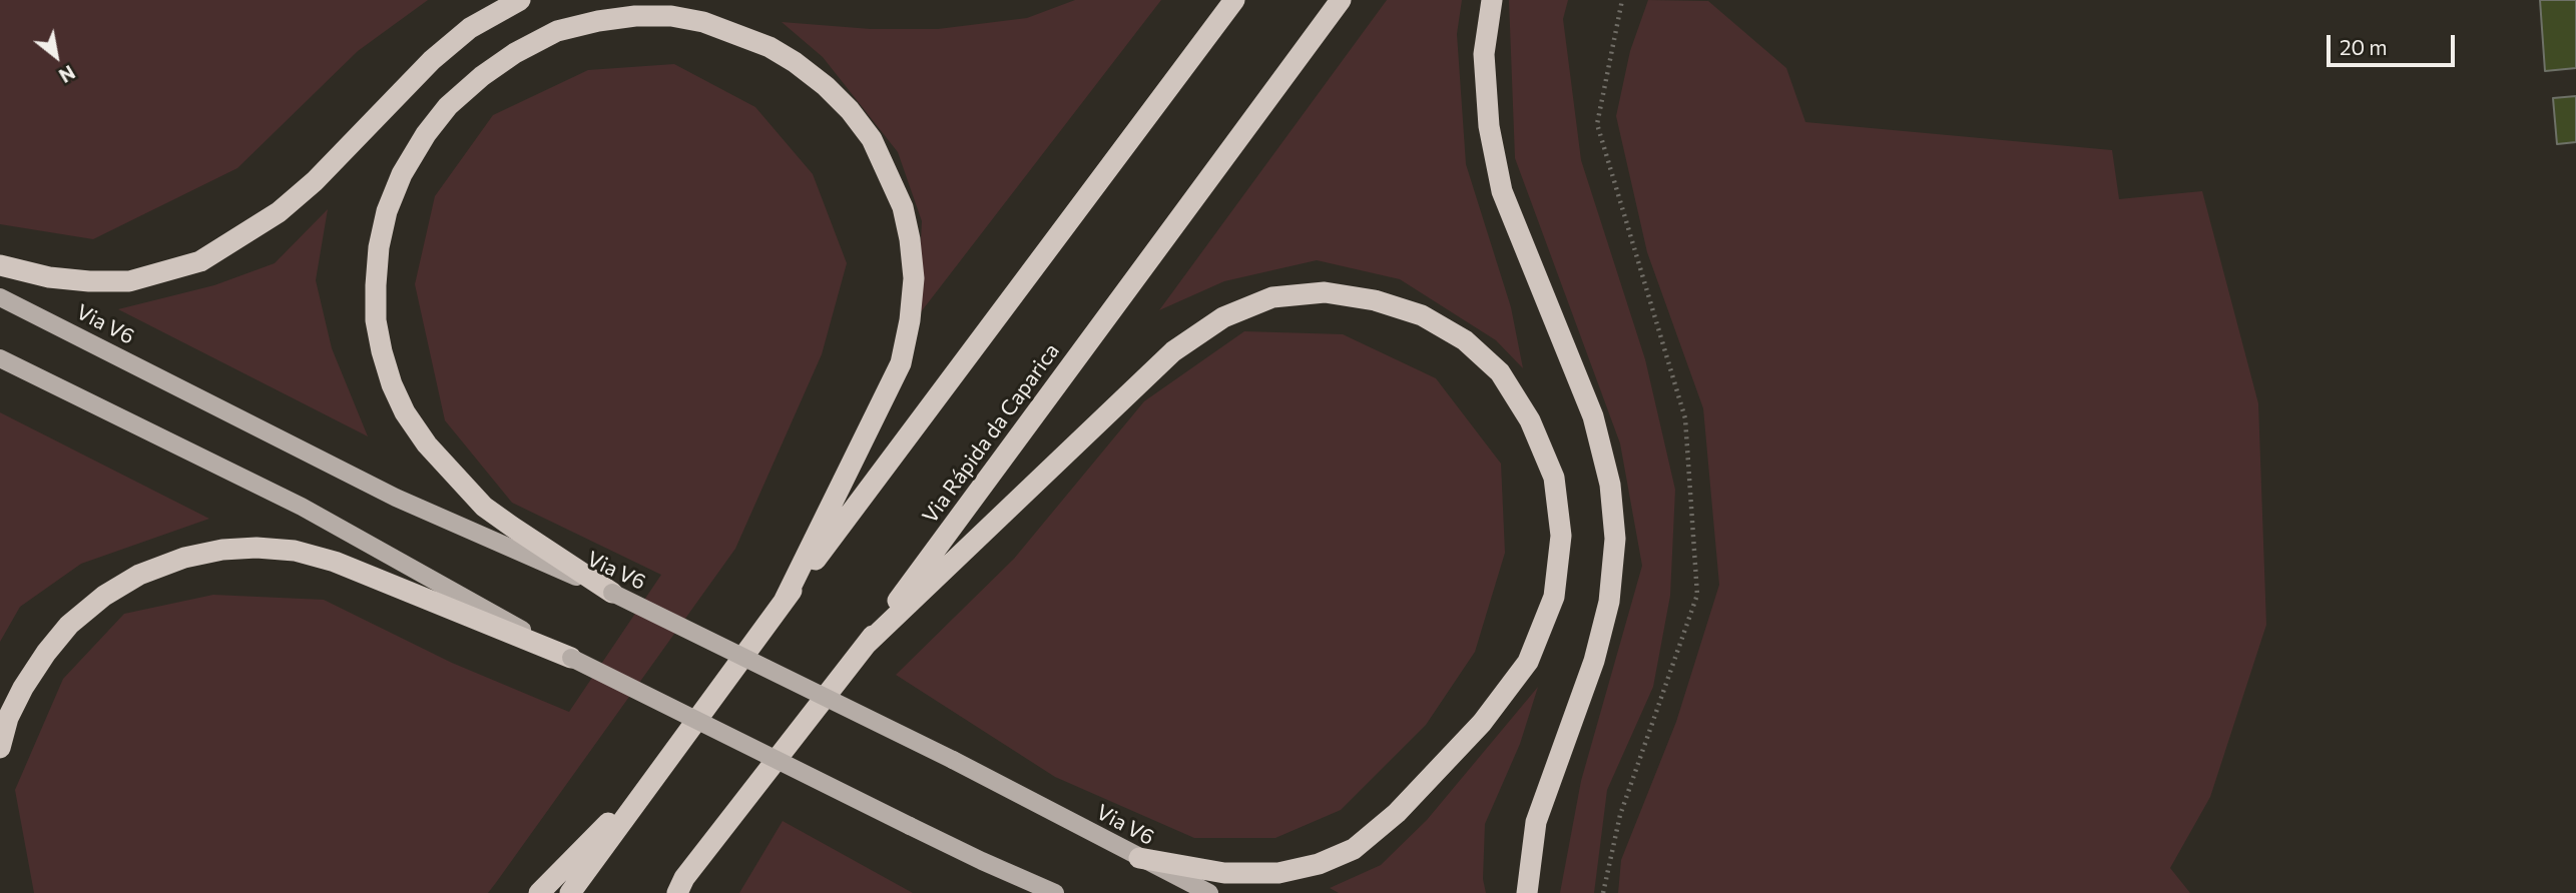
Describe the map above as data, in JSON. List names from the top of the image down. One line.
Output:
{"streets":{"highway":["Via Rápida da Caparica"],"main road":["Via V6"]},"scale_bar":"20 m","north":"bottom right"}
